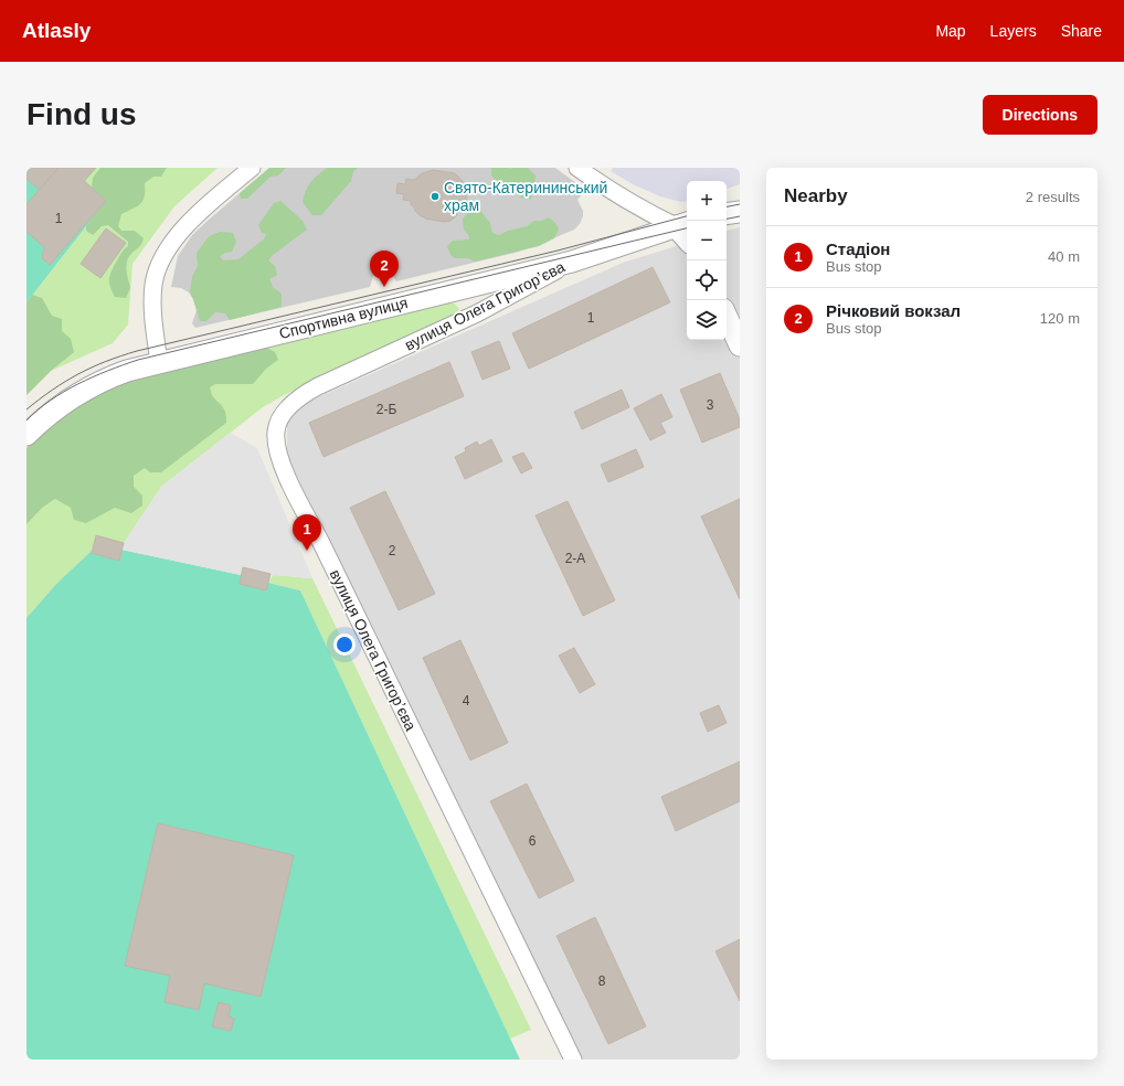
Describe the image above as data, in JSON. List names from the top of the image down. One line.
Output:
{"streets":{"street":["вулиця Олега Григорʼєва","Спортивна вулиця"]},"crossings":[["вулиця Олега Григорʼєва","Спортивна вулиця"]],"places":["Свято-Катерининський храм"],"house_numbers":["1","1","3","2-Б","2","2-А","4","6","8"],"page":{"header":"Atlasly","nav":["Map","Layers","Share"],"buttons":"Directions","title":"Find us","heading":["Nearby","2 results"],"map_buttons":["+","−"],"list":[{"mark":"1","name":"Стадіон","note":"Bus stop","value":"40 m"},{"mark":"2","name":"Річковий вокзал","note":"Bus stop","value":"120 m"}],"pins":["2","1"]}}
